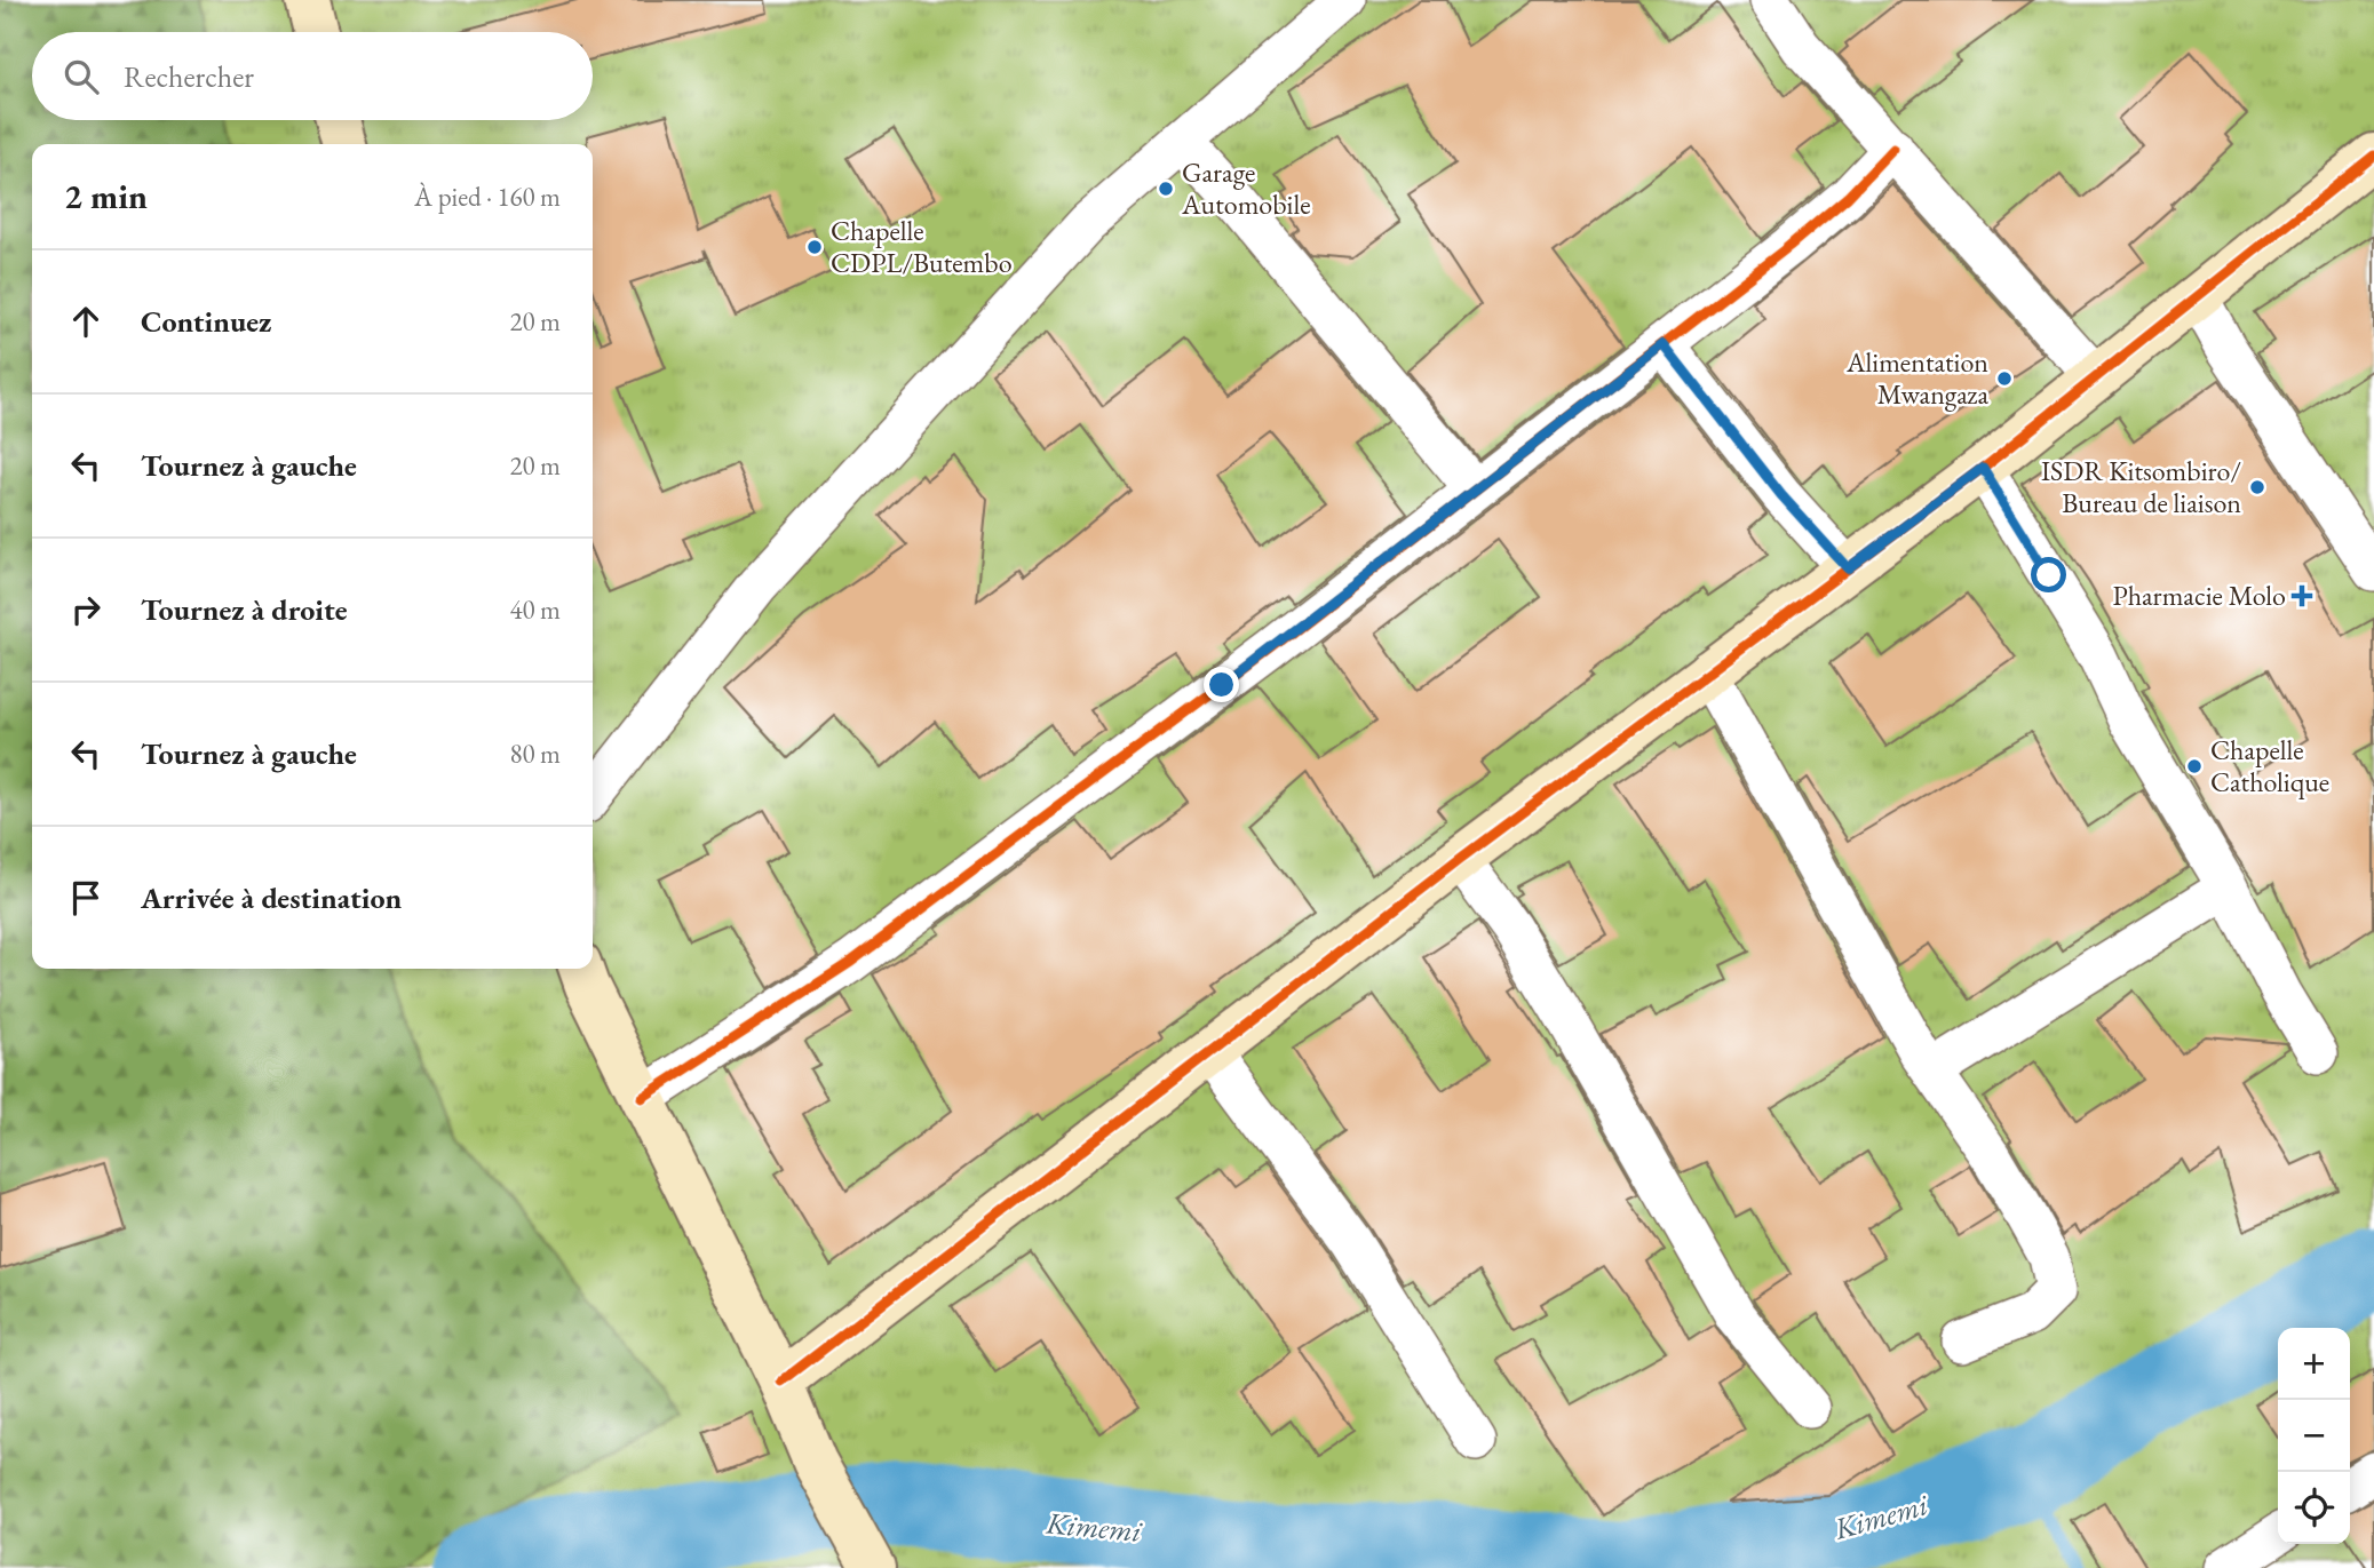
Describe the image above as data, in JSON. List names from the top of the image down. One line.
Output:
{"water":["Kimemi"],"places":{"other":["Garage Automobile","Chapelle CDPL/Butembo","Alimentation Mwangaza","ISDR Kitsombiro/ Bureau de liaison","Chapelle Catholique"],"health":["Pharmacie Molo"]},"page":{"search":"Rechercher","heading":["2 min","À pied · 160 m"],"list":[["Continuez","20 m"],["Tournez à gauche","20 m"],["Tournez à droite","40 m"],["Tournez à gauche","80 m"],"Arrivée à destination"],"map_buttons":["+","−"]}}
